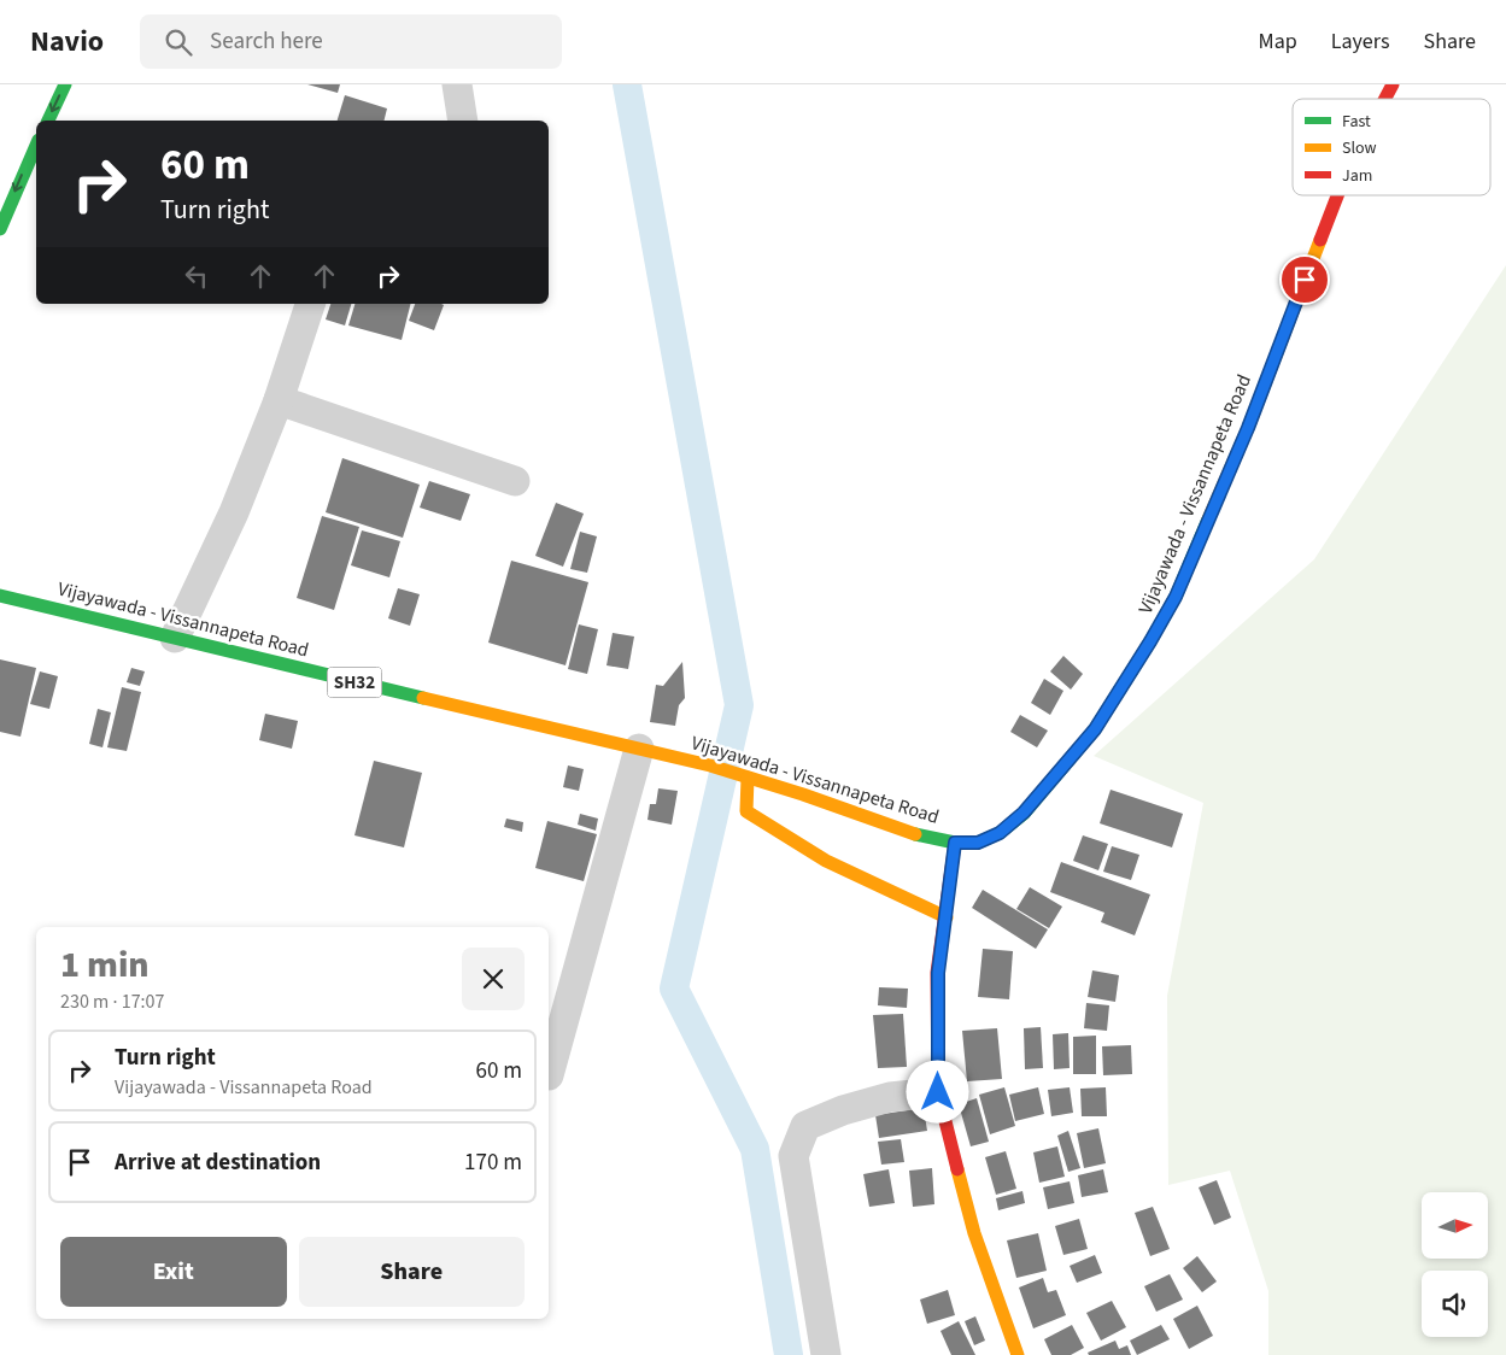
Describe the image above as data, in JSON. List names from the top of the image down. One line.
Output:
{"streets":{"main road":["Vijayawada - Vissannapeta Road","SH32"]},"legend":["Fast","Slow","Jam"],"north":"right","page":{"header":"Navio","search":"Search here","nav":["Map","Layers","Share"],"turn":["60 m","Turn right"],"heading":["1 min","230 m · 17:07"],"list":[{"name":"Turn right","note":"Vijayawada - Vissannapeta Road","value":"60 m"},{"name":"Arrive at destination","value":"170 m"}],"buttons":["Exit","Share"]}}
